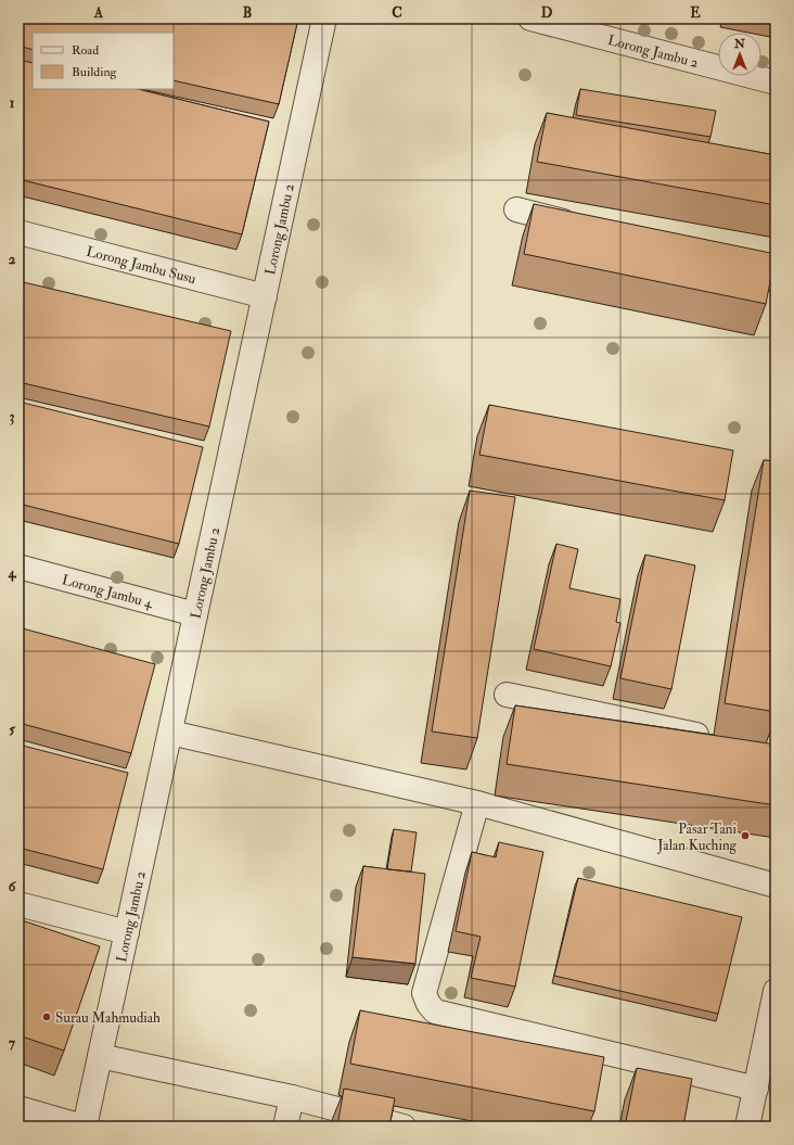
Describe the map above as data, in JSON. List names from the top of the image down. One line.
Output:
{"streets":{"street":["Lorong Jambu 2","Lorong Jambu Susu","Lorong Jambu 4"]},"crossings":[["Lorong Jambu 2","Lorong Jambu Susu"],["Lorong Jambu 2","Lorong Jambu 4"]],"places":["Pasar Tani Jalan Kuching","Surau Mahmudiah"],"legend":["Road","Building"],"north":"top","grid":{"columns":["A","B","C","D","E"],"rows":["1","2","3","4","5","6","7"]}}
